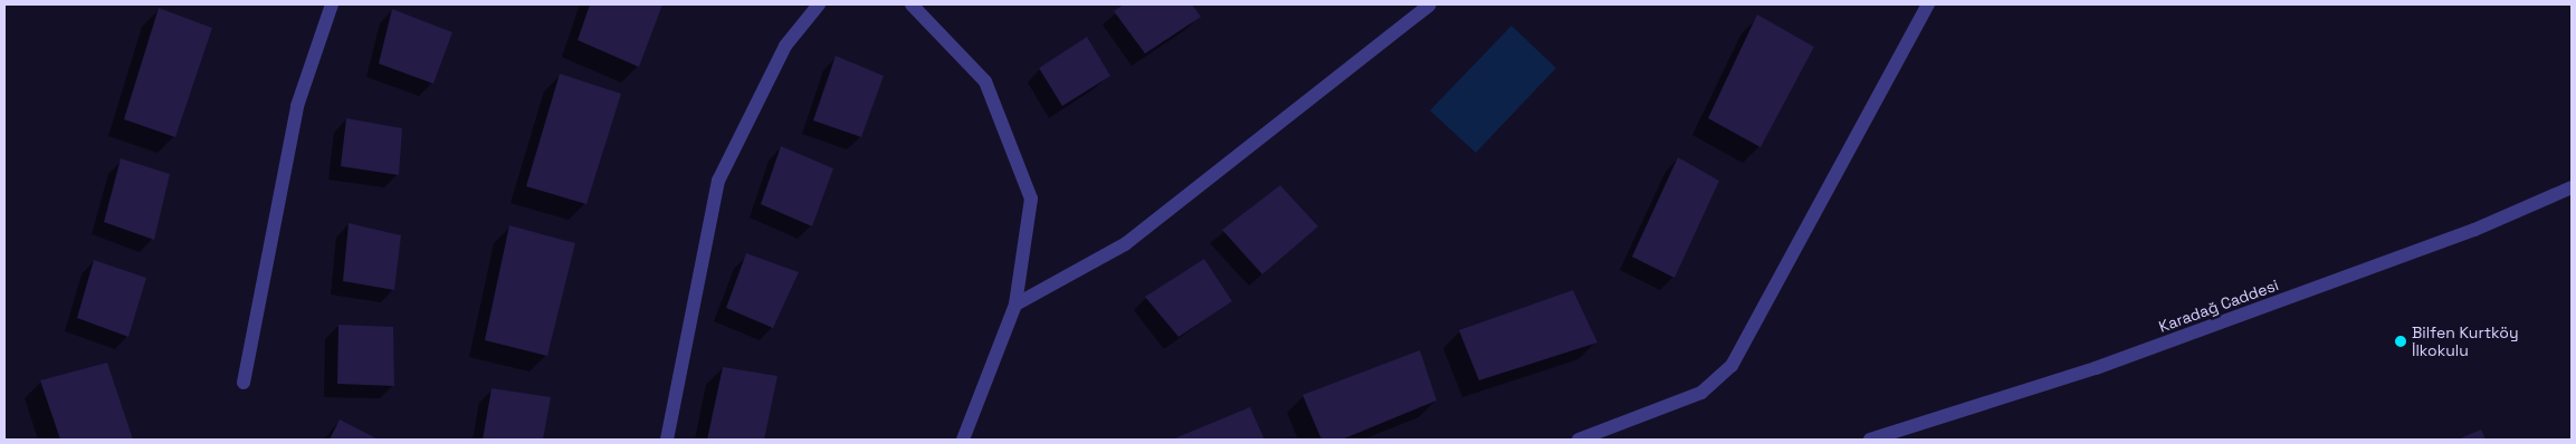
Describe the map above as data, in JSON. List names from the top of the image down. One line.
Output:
{"streets":{"street":["Karadağ Caddesi"]},"places":["Bilfen Kurtköy İlkokulu"]}
